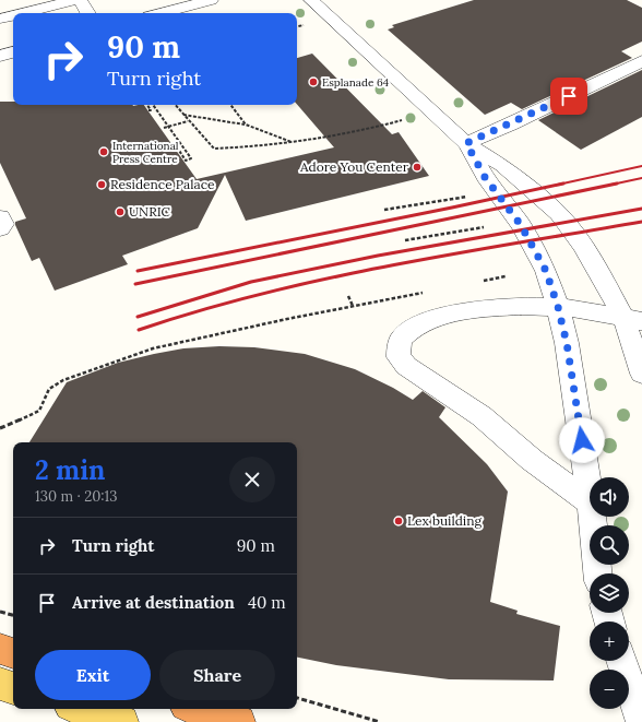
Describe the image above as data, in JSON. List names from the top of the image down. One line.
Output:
{"places":["Esplanade 64","International Press Centre","Adore You Center","Residence Palace","UNRIC","Lex building"],"page":{"turn":["90 m","Turn right"],"heading":["2 min","130 m · 20:13"],"map_buttons":["+","−"],"list":[{"name":"Turn right","value":"90 m"},{"name":"Arrive at destination","value":"40 m"}],"buttons":["Exit","Share"]}}
